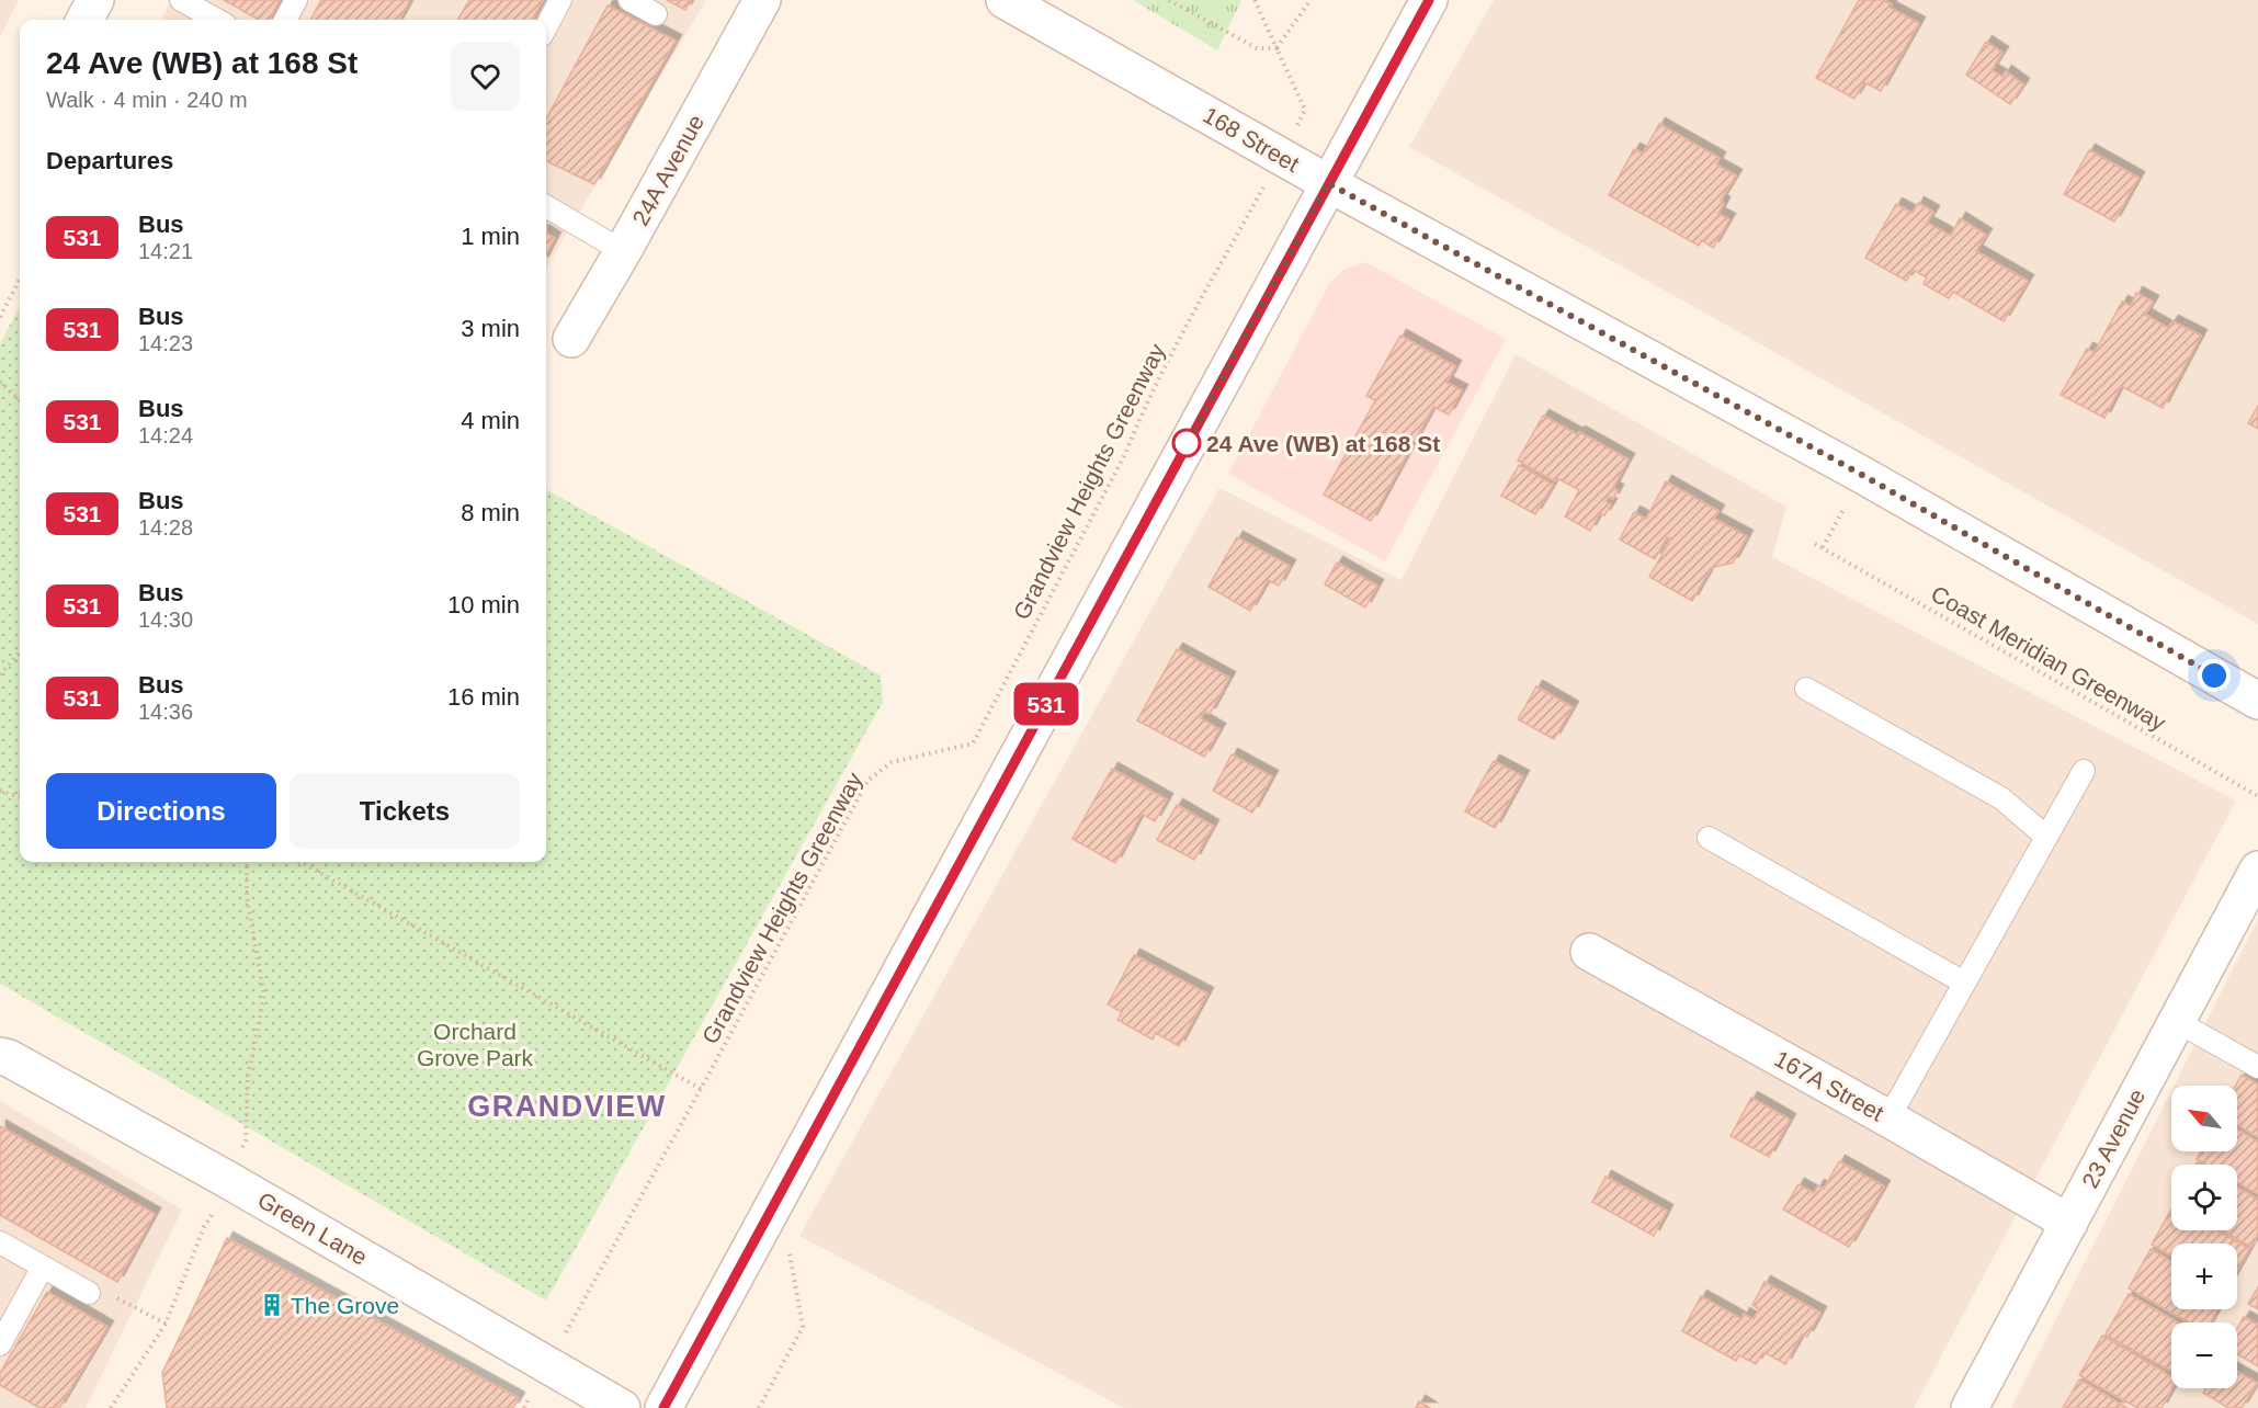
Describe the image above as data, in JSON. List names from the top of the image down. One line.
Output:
{"streets":{"main road":["168 Street","24A Avenue","167A Street","23 Avenue","Green Lane"],"path":["Grandview Heights Greenway","Coast Meridian Greenway"]},"crossings":[["Grandview Heights Greenway","Green Lane"],["167A Street","23 Avenue"]],"districts":["GRANDVIEW"],"parks":["Orchard Grove Park"],"places":{"other":["24 Ave (WB) at 168 St"],"building":["The Grove"]},"lines":["bus line 531"],"north":"top left","page":{"on_map":"531","heading":[["24 Ave (WB) at 168 St","Walk · 4 min · 240 m"],"Departures"],"list":[{"mark":"531","name":"Bus","note":"14:21","value":"1 min"},{"mark":"531","name":"Bus","note":"14:23","value":"3 min"},{"mark":"531","name":"Bus","note":"14:24","value":"4 min"},{"mark":"531","name":"Bus","note":"14:28","value":"8 min"},{"mark":"531","name":"Bus","note":"14:30","value":"10 min"},{"mark":"531","name":"Bus","note":"14:36","value":"16 min"}],"buttons":["Directions","Tickets"],"map_buttons":["+","−"]}}
